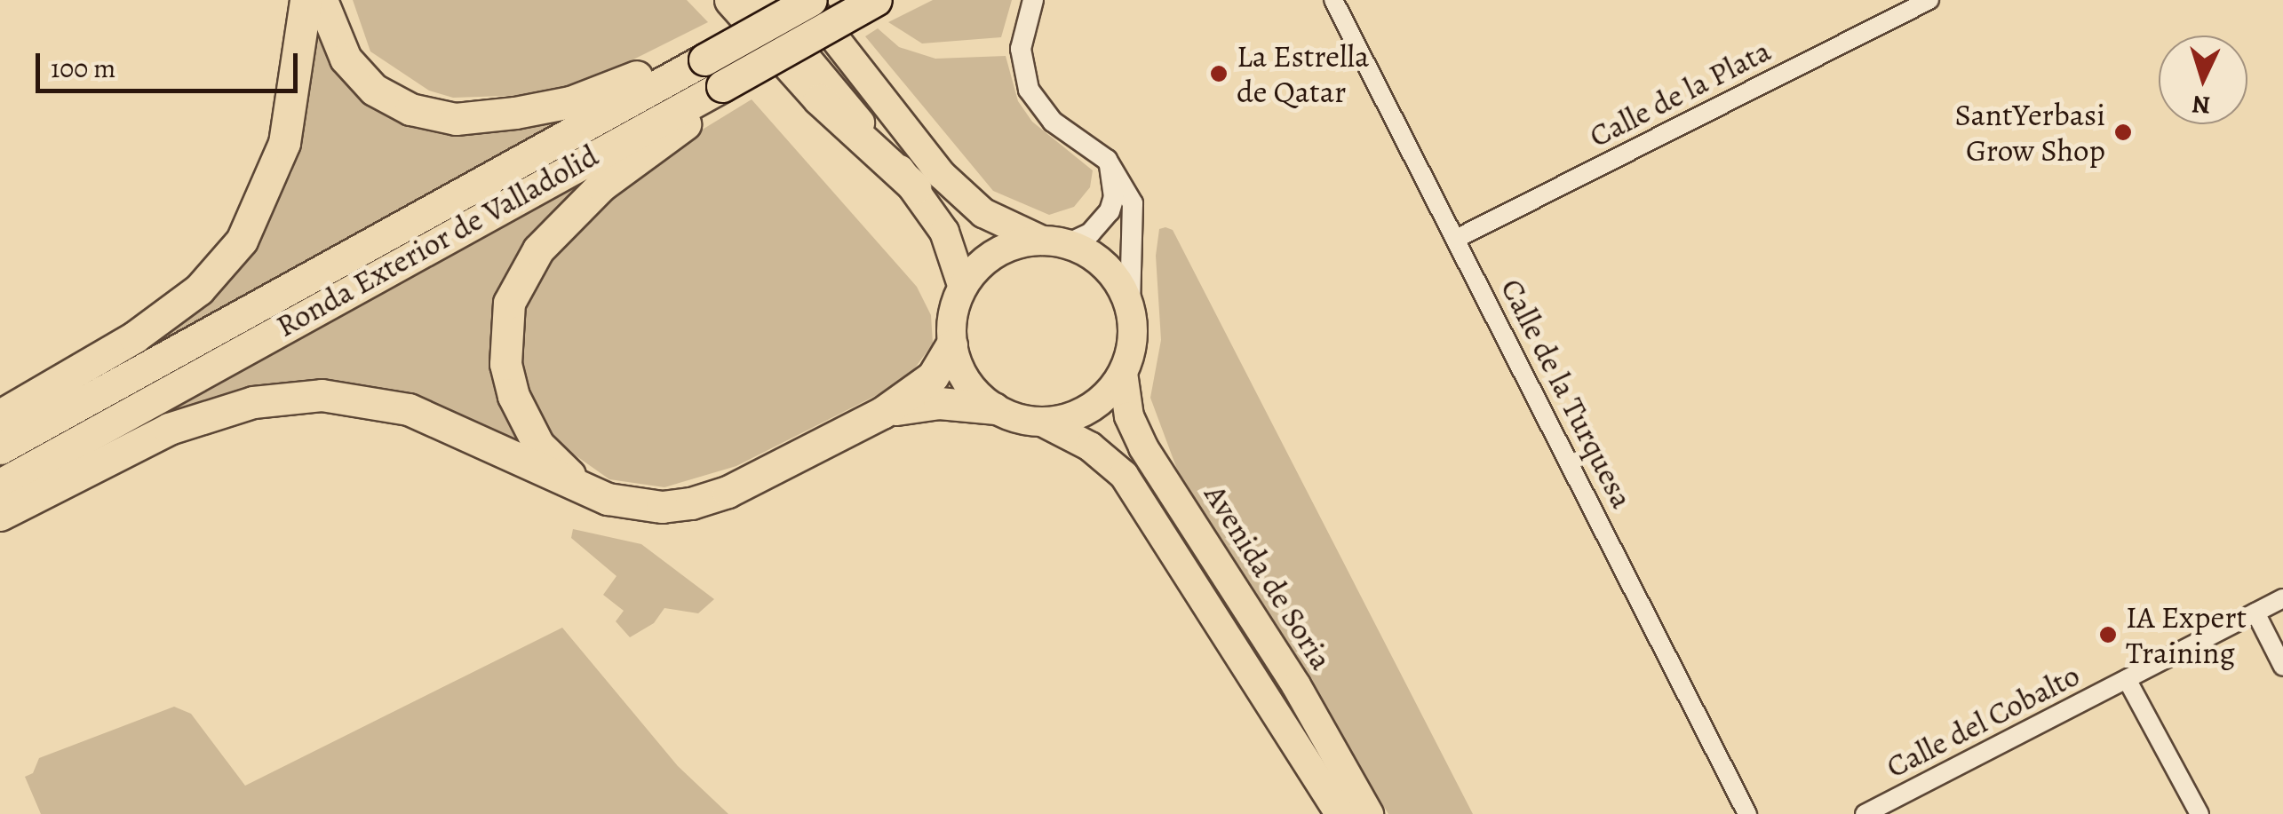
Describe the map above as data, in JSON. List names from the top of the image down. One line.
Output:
{"streets":{"highway":["Ronda Exterior de Valladolid","Avenida de Soria"],"street":["Calle de la Plata","Calle de la Turquesa","Calle del Cobalto"]},"crossings":[["Calle de la Plata","Calle de la Turquesa"]],"places":["La Estrella de Qatar","SantYerbasi Grow Shop","IA Expert Training"],"scale_bar":"100 m","north":"bottom"}
